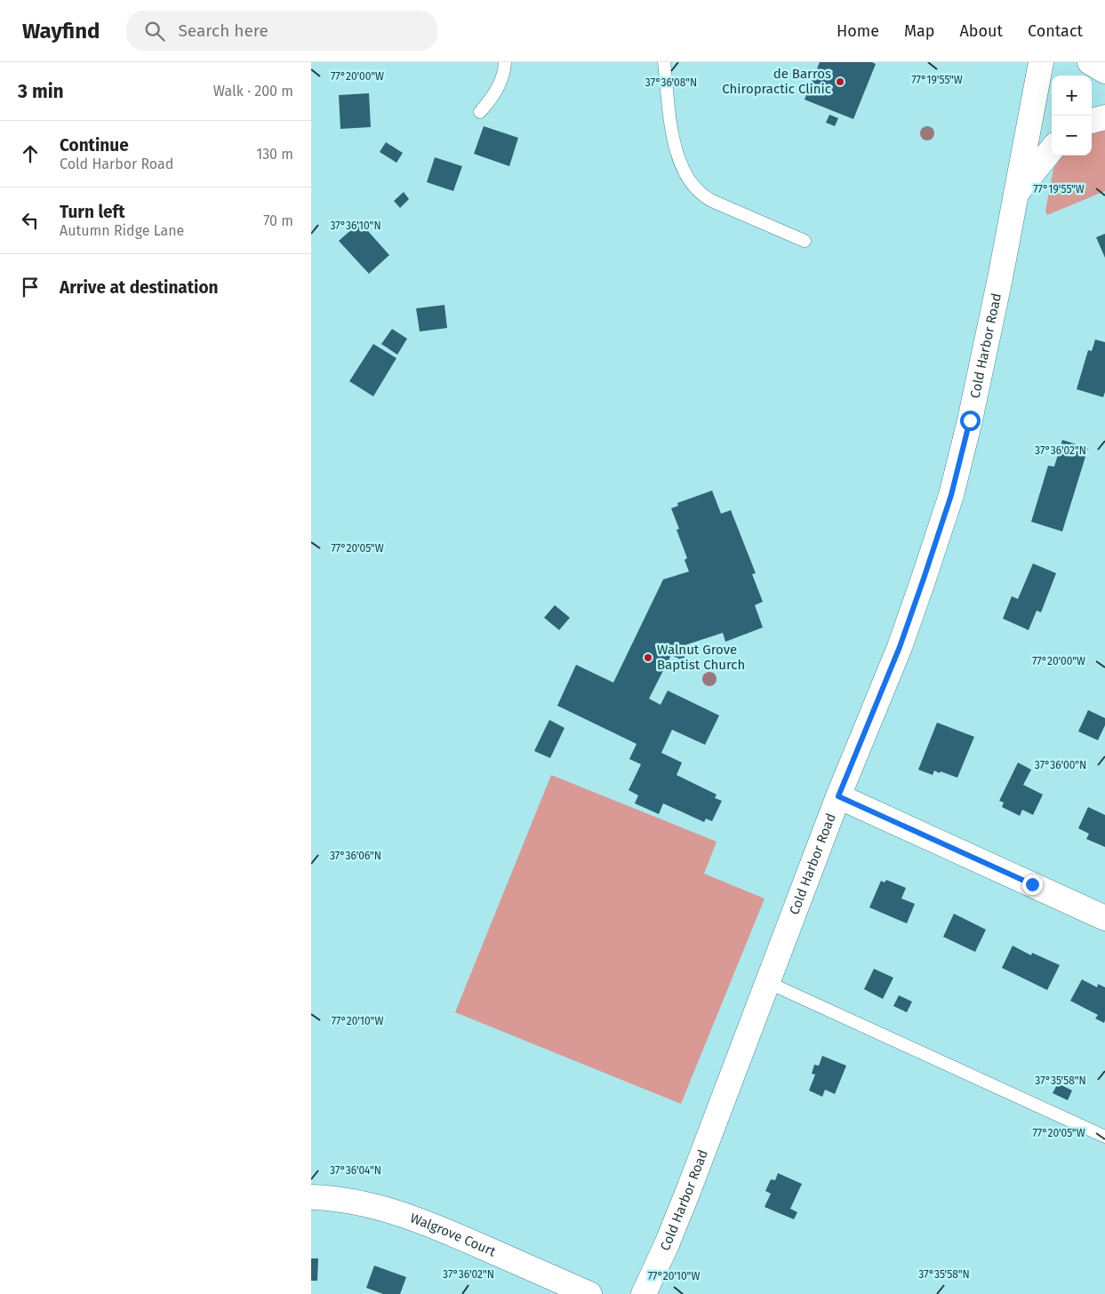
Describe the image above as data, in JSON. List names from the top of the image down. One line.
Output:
{"streets":{"main road":["Cold Harbor Road","Walgrove Court"]},"places":["de Barros Chiropractic Clinic","Walnut Grove Baptist Church"],"page":{"header":"Wayfind","search":"Search here","nav":["Home","Map","About","Contact"],"heading":["3 min","Walk · 200 m"],"map_buttons":["+","−"],"list":[["Continue","Cold Harbor Road","130 m"],["Turn left","Autumn Ridge Lane","70 m"],"Arrive at destination"]},"coordinates":["77°20'00\"W","77°19'55\"W","37°36'08\"N","37°36'10\"N","37°36'02\"N","77°20'05\"W","37°36'00\"N","37°36'06\"N","77°20'10\"W","37°35'58\"N","37°36'04\"N"]}
